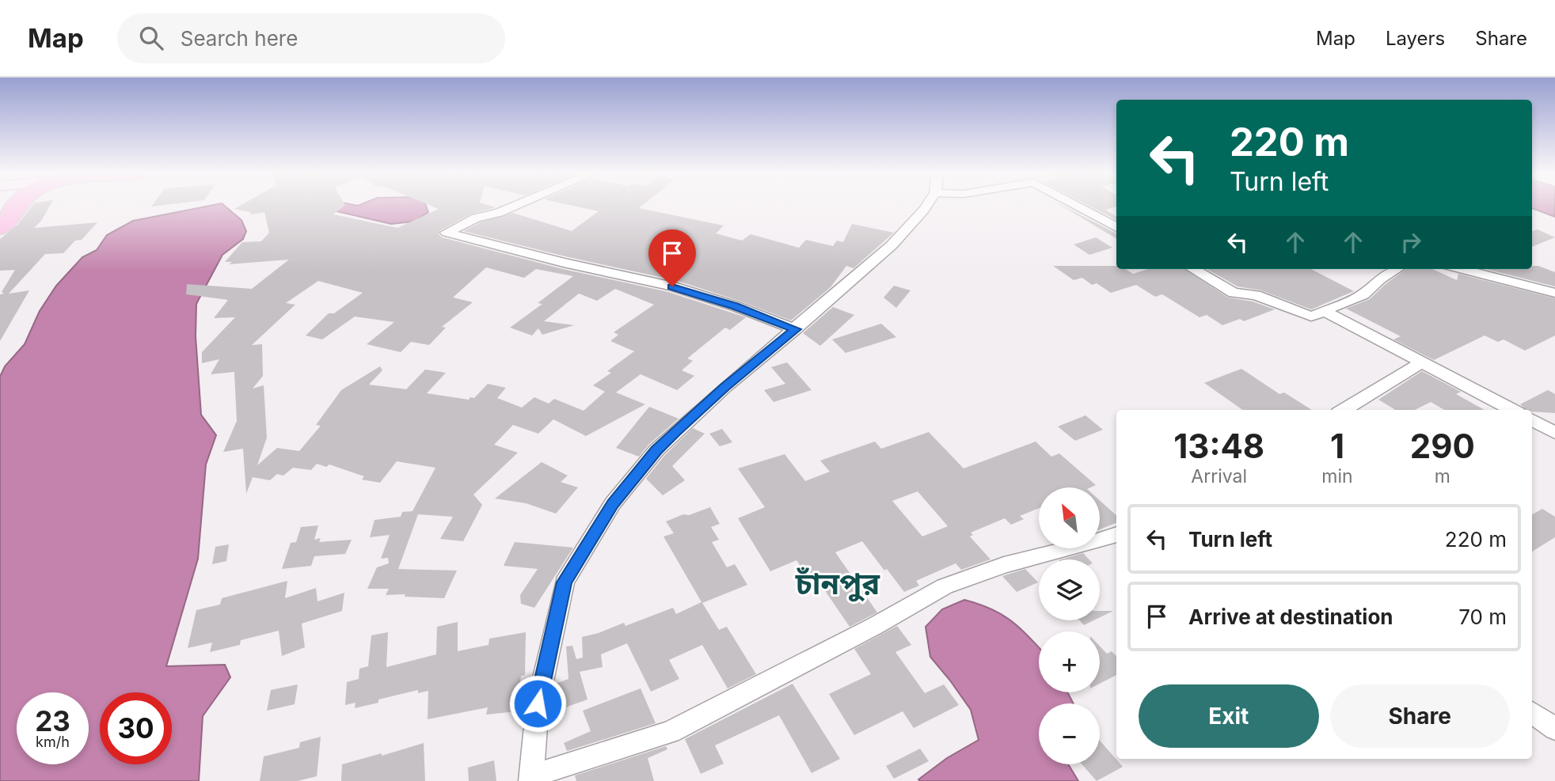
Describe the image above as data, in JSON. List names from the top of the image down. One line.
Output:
{"districts":["চাঁনপুর"],"north":"top left","page":{"header":"Map","search":"Search here","nav":["Map","Layers","Share"],"turn":["220 m","Turn left"],"eta":["13:48","Arrival","1","min","290","m"],"map_buttons":["+","−"],"list":[{"name":"Turn left","value":"220 m"},{"name":"Arrive at destination","value":"70 m"}],"buttons":["Exit","Share"],"speed":"23 km/h","limit":"30"}}
